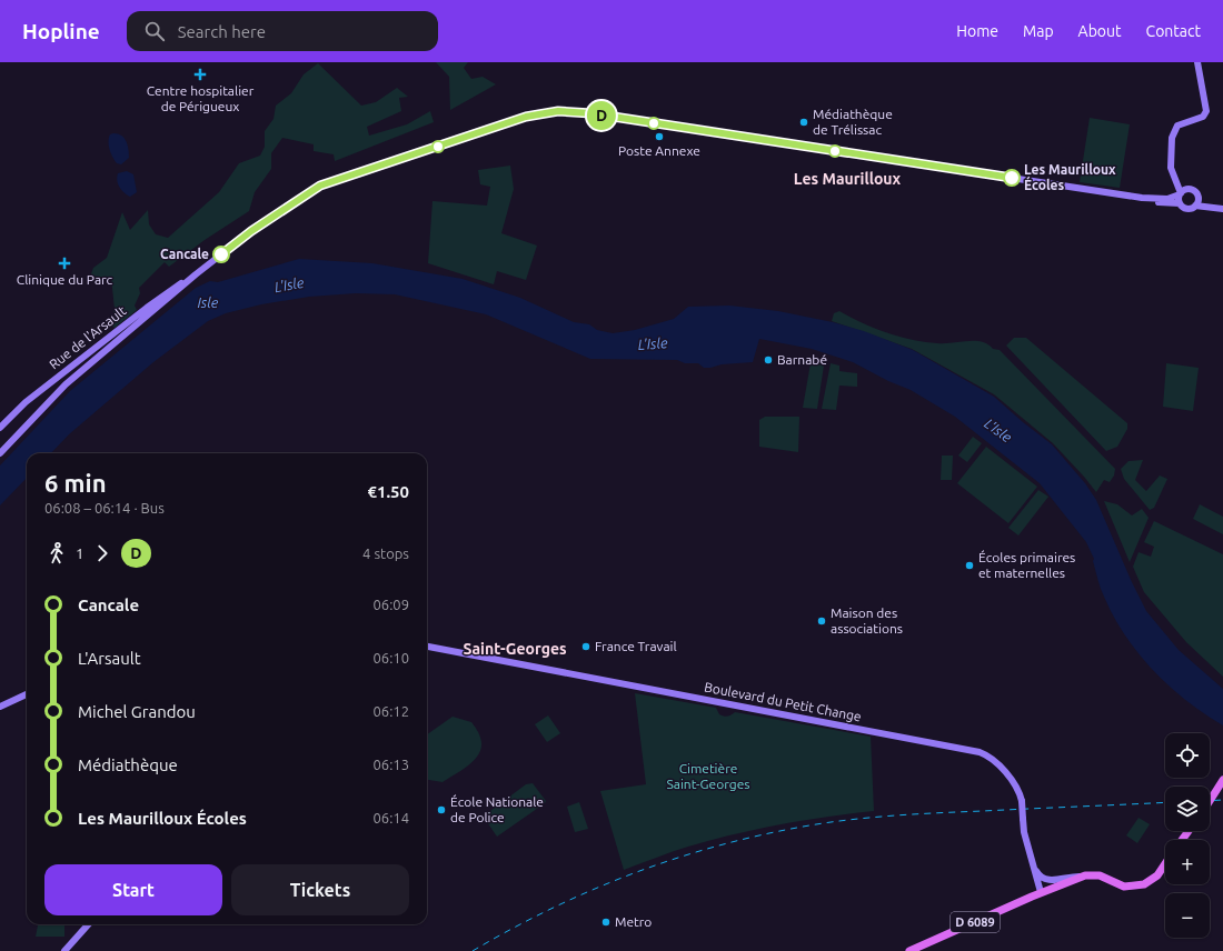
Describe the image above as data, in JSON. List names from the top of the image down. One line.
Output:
{"streets":{"main road":["Rue de l'Arsault","Boulevard du Petit Change","D 6089"]},"crossings":[["Boulevard du Petit Change","D 6089"]],"districts":["Les Maurilloux","Saint-Georges"],"water":["L'Isle","Isle"],"parks":["Cimetière Saint-Georges"],"places":{"health":["Centre hospitalier de Périgueux","Clinique du Parc"],"other":["Médiathèque de Trélissac","Poste Annexe","Les Maurilloux Écoles","Cancale","Barnabé","Écoles primaires et maternelles","Maison des associations","France Travail","École Nationale de Police","Metro"]},"lines":["bus line D"],"page":{"header":"Hopline","search":"Search here","nav":["Home","Map","About","Contact"],"on_map":"D","heading":["6 min","06:08 – 06:14 · Bus","€1.50"],"legs":["1","D","4 stops"],"list":[{"name":"Cancale","value":"06:09"},{"name":"L'Arsault","value":"06:10"},{"name":"Michel Grandou","value":"06:12"},{"name":"Médiathèque","value":"06:13"},{"name":"Les Maurilloux Écoles","value":"06:14"}],"map_buttons":["+","−"],"buttons":["Start","Tickets"]}}
